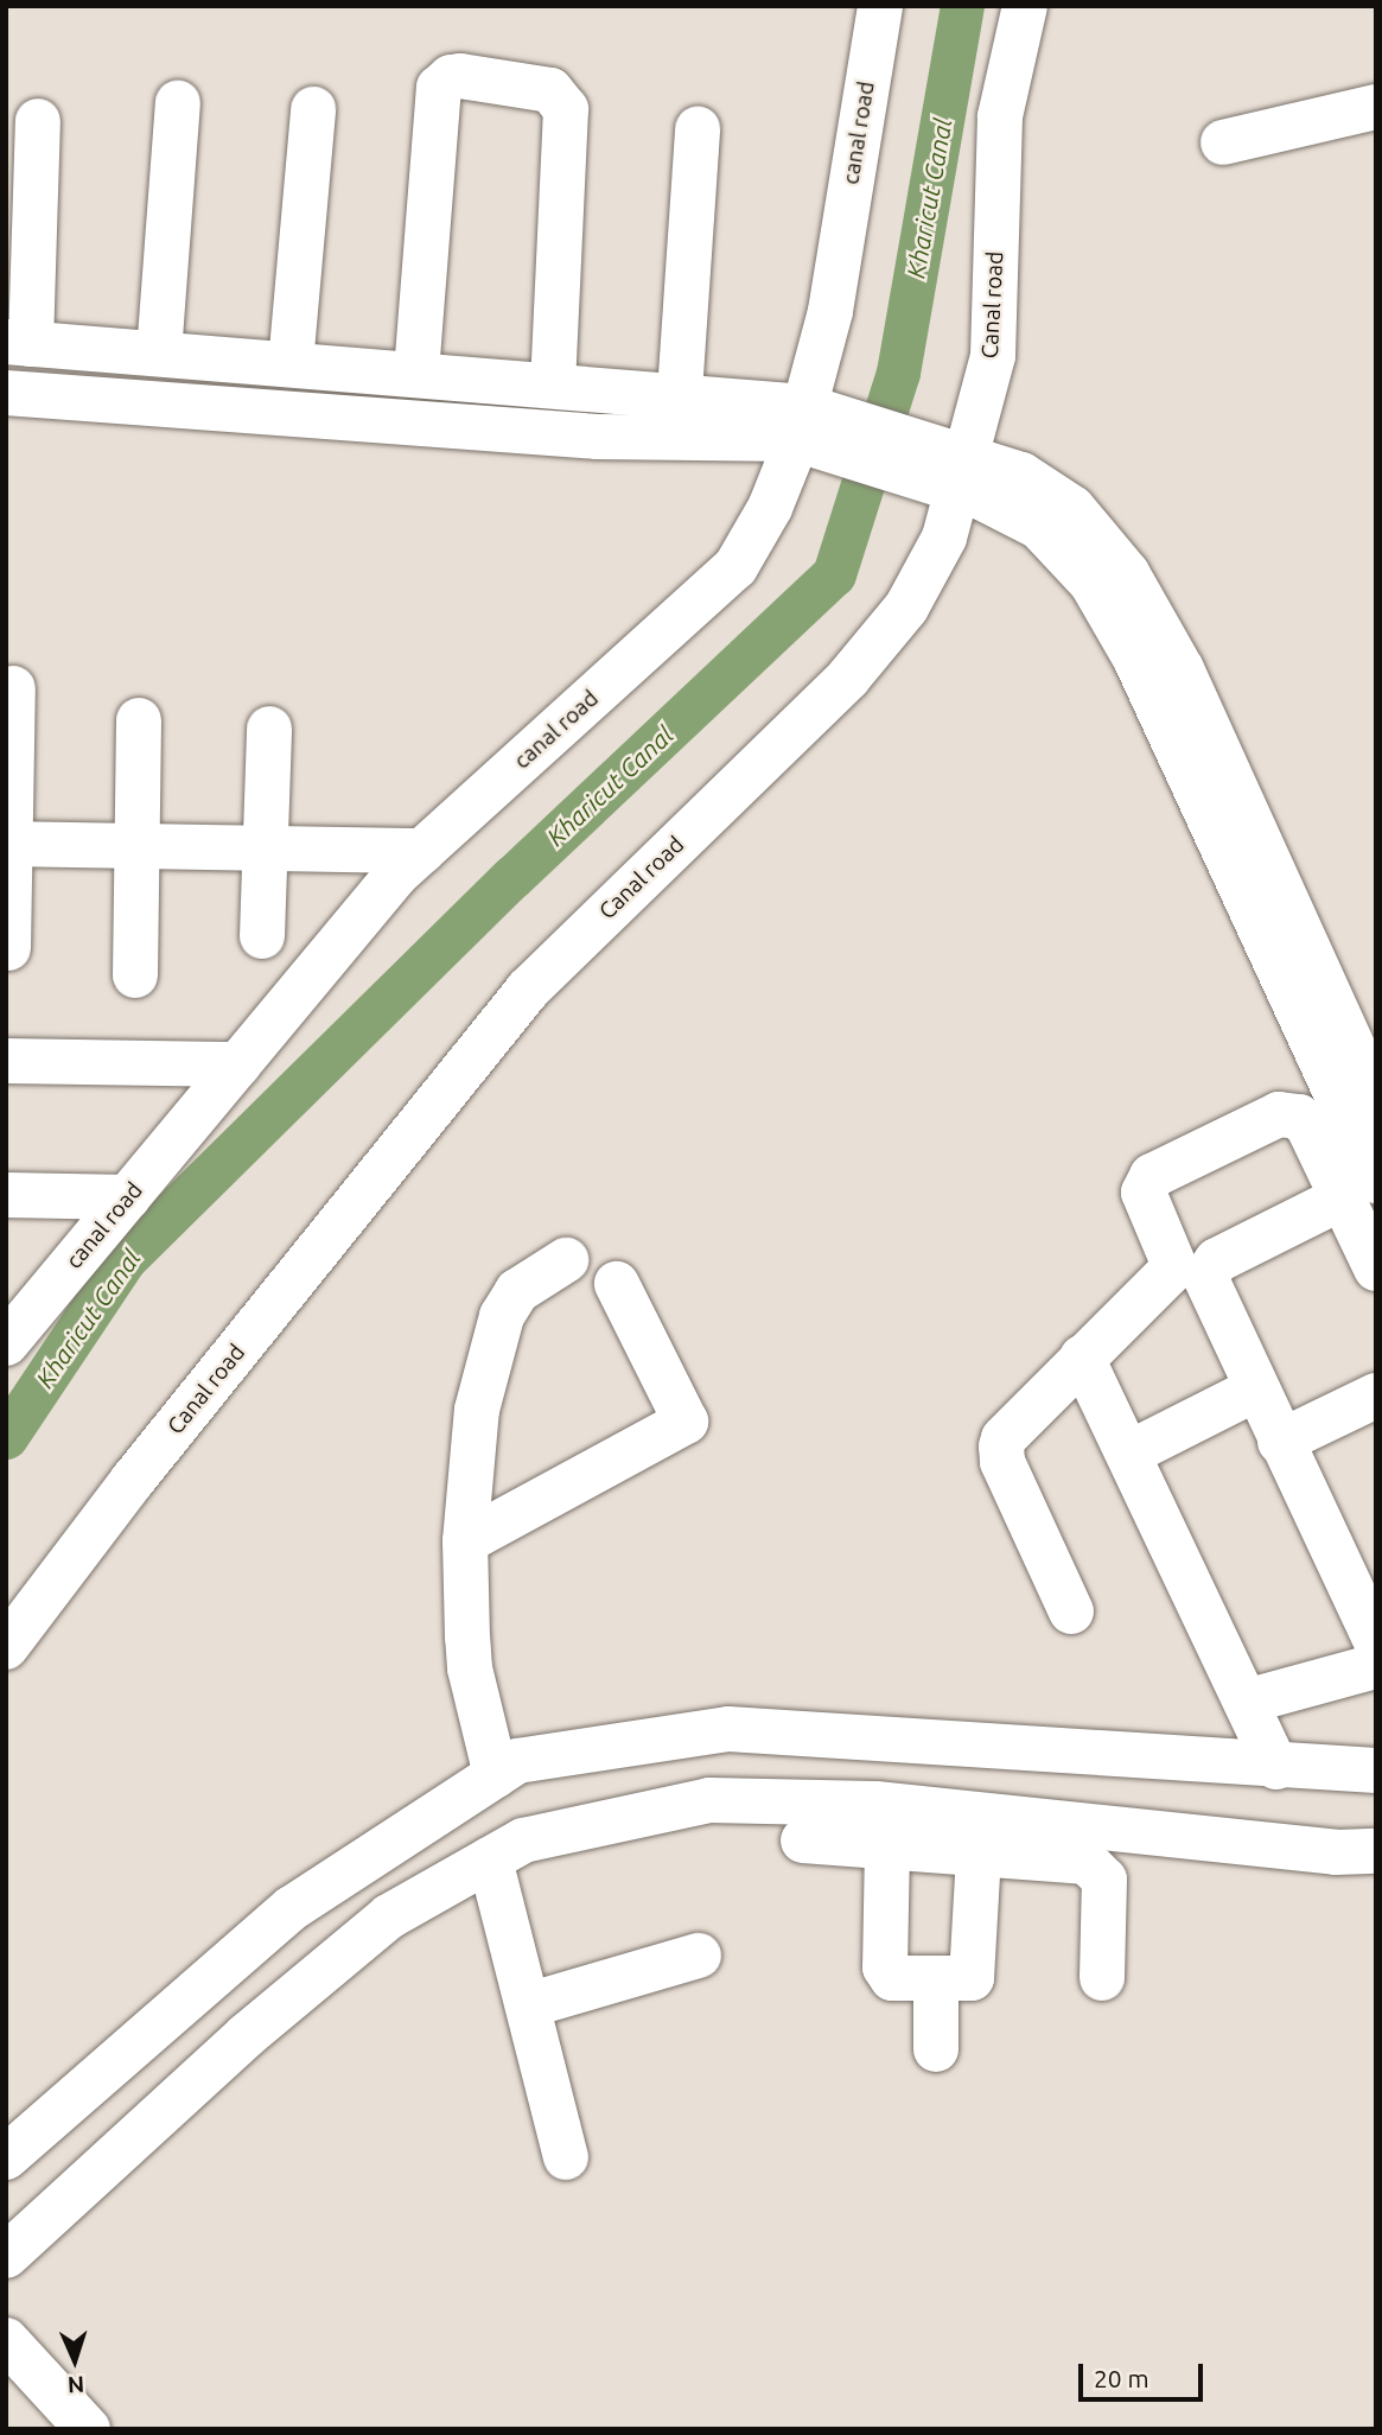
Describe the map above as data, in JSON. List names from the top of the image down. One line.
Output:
{"streets":{"street":["canal road","Canal road"]},"water":["Kharicut Canal"],"scale_bar":"20 m","north":"bottom"}
